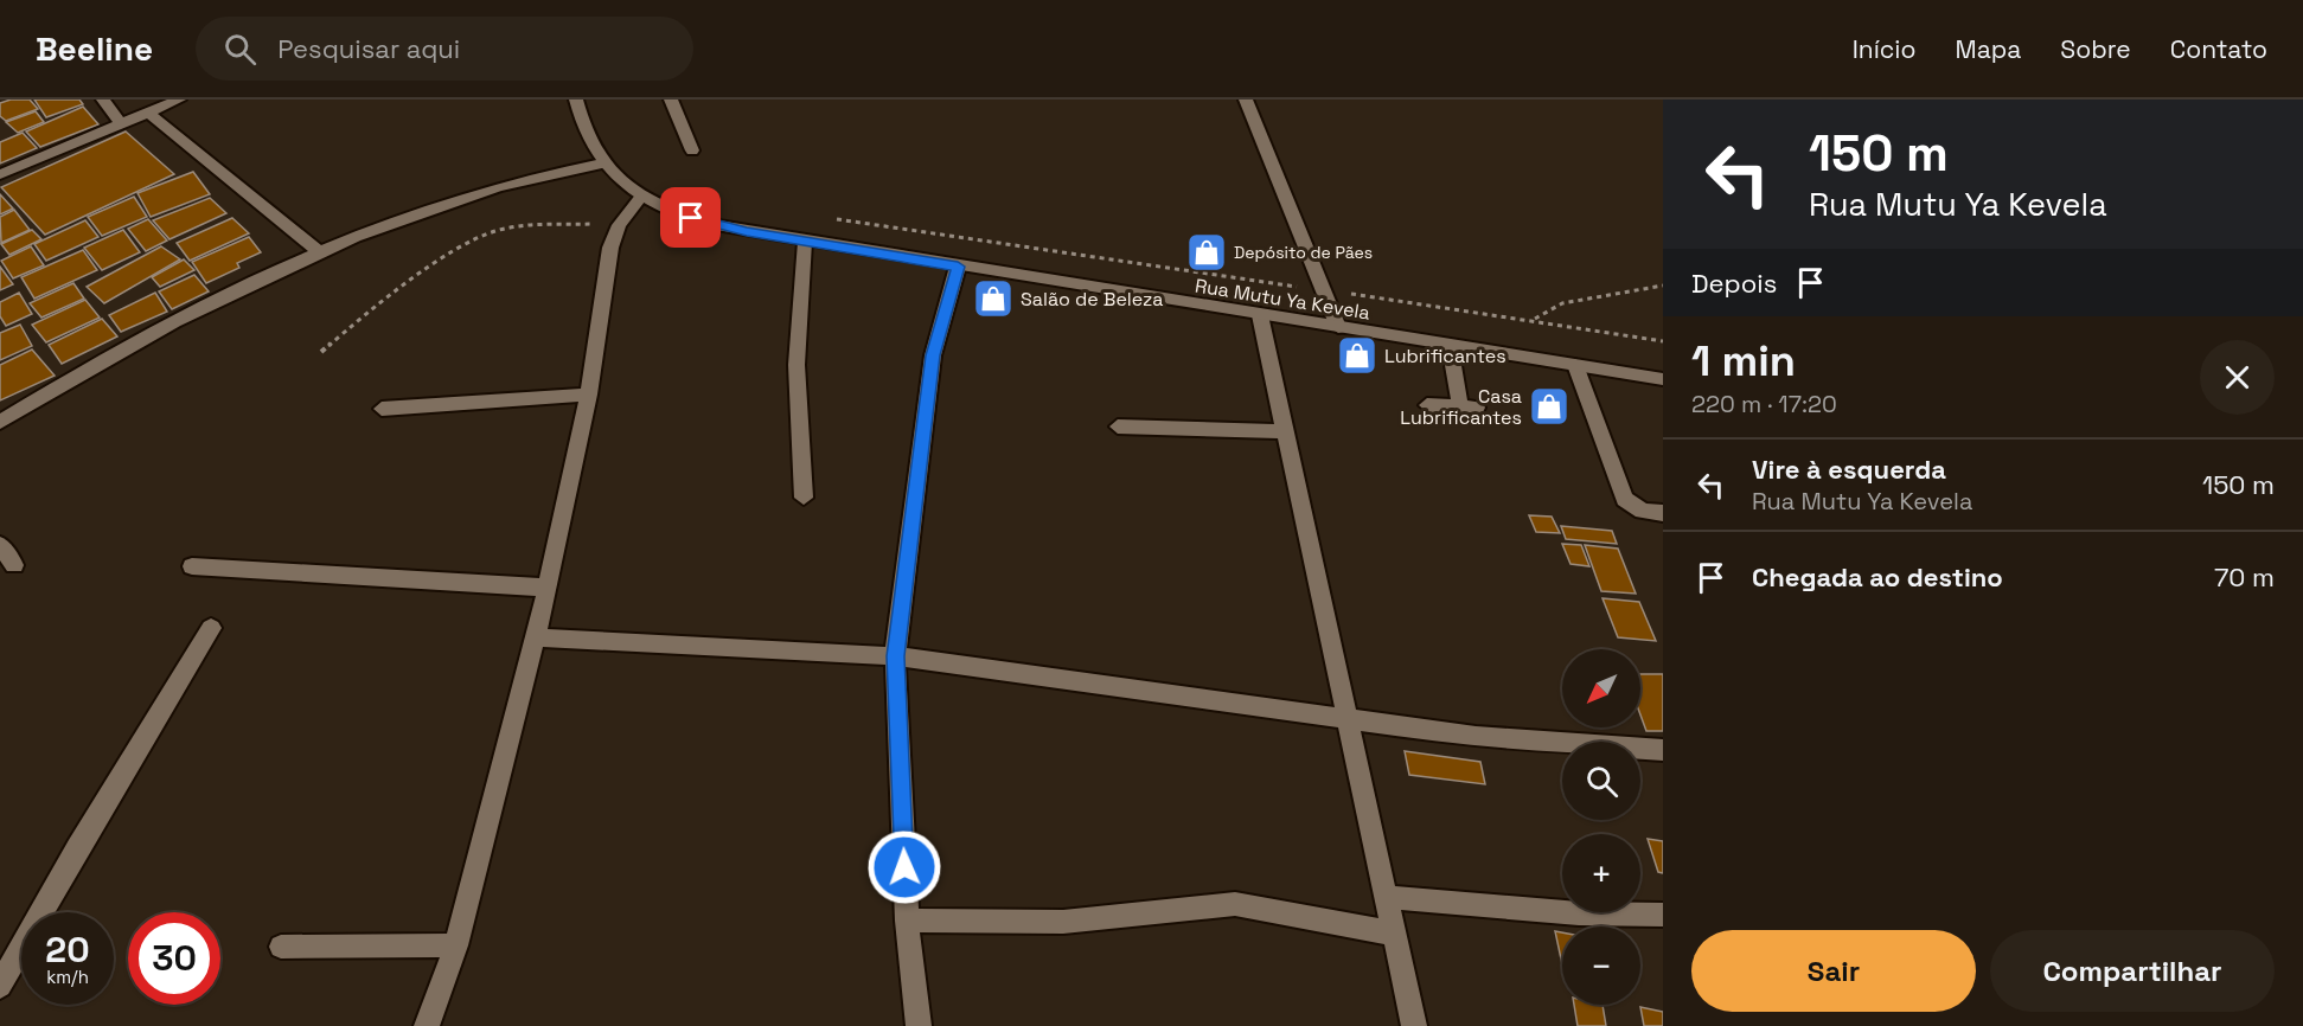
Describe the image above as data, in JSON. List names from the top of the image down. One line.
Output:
{"streets":{"street":["Rua Mutu Ya Kevela"]},"places":{"shop":["Depósito de Pães","Salão de Beleza","Lubrificantes","Casa Lubrificantes"]},"north":"bottom left","page":{"header":"Beeline","search":"Pesquisar aqui","nav":["Início","Mapa","Sobre","Contato"],"turn":["150 m","Rua Mutu Ya Kevela"],"then":"Depois","heading":["1 min","220 m · 17:20"],"list":[{"name":"Vire à esquerda","note":"Rua Mutu Ya Kevela","value":"150 m"},{"name":"Chegada ao destino","value":"70 m"}],"map_buttons":["+","−"],"speed":"20 km/h","limit":"30","buttons":["Sair","Compartilhar"]}}
